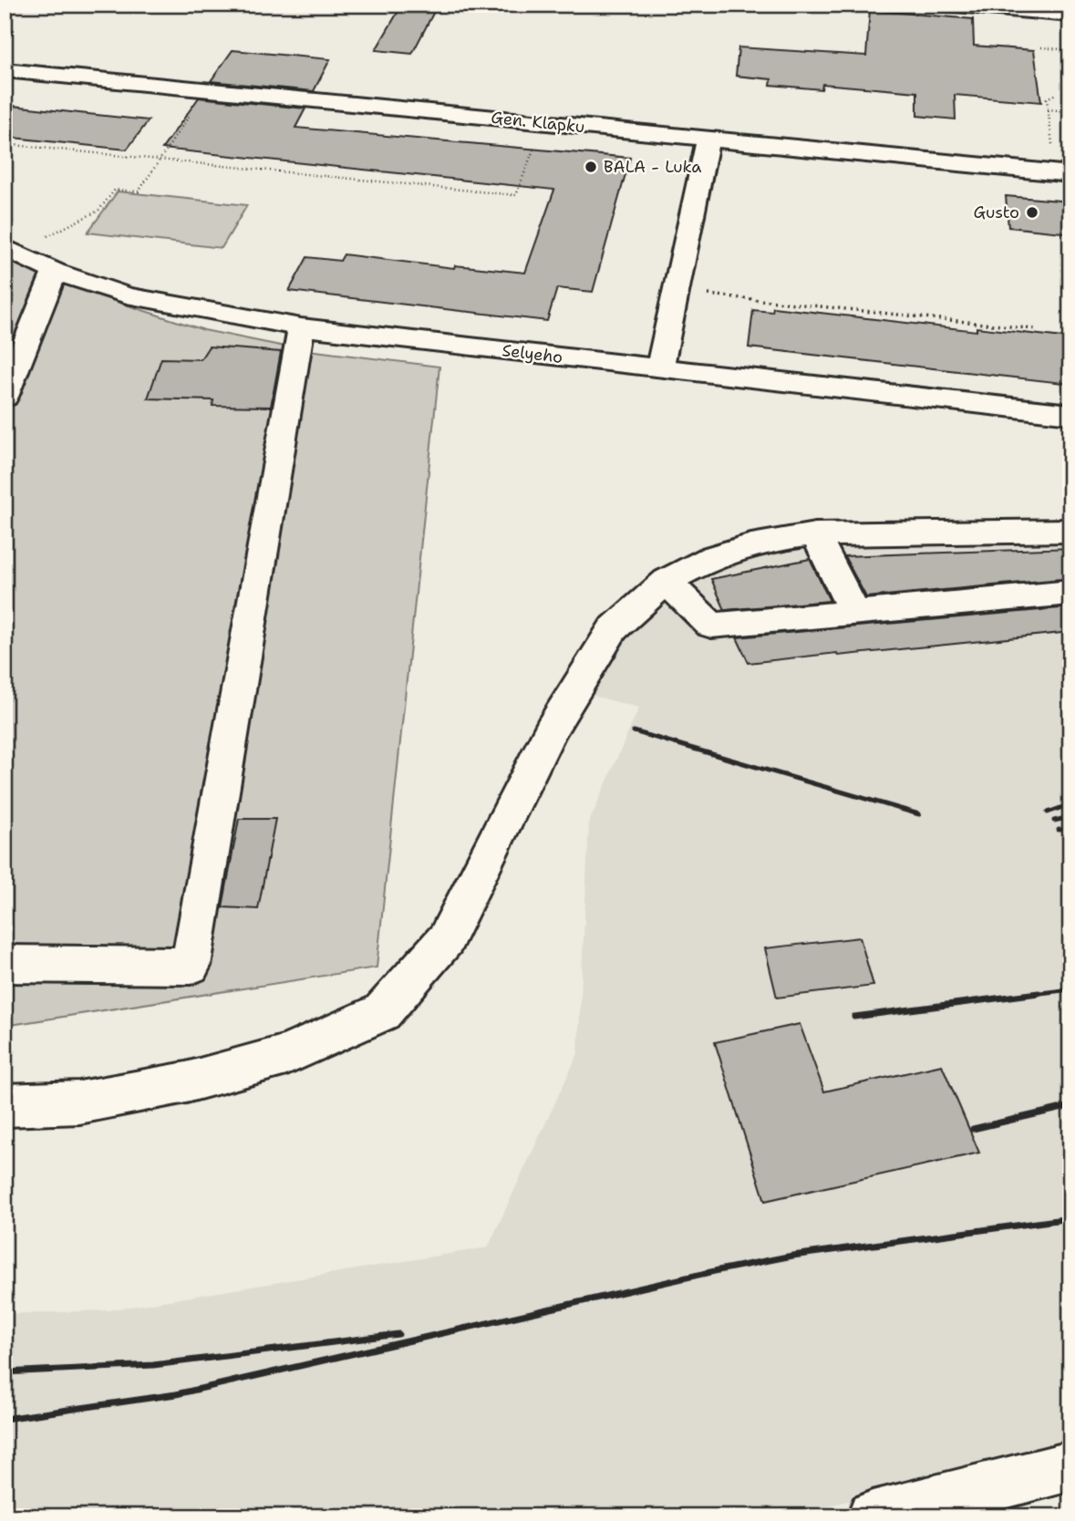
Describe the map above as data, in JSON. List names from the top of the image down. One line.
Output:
{"streets":{"street":["Gen. Klapku","Selyeho"]},"places":["BALA - Luka","Gusto"]}
